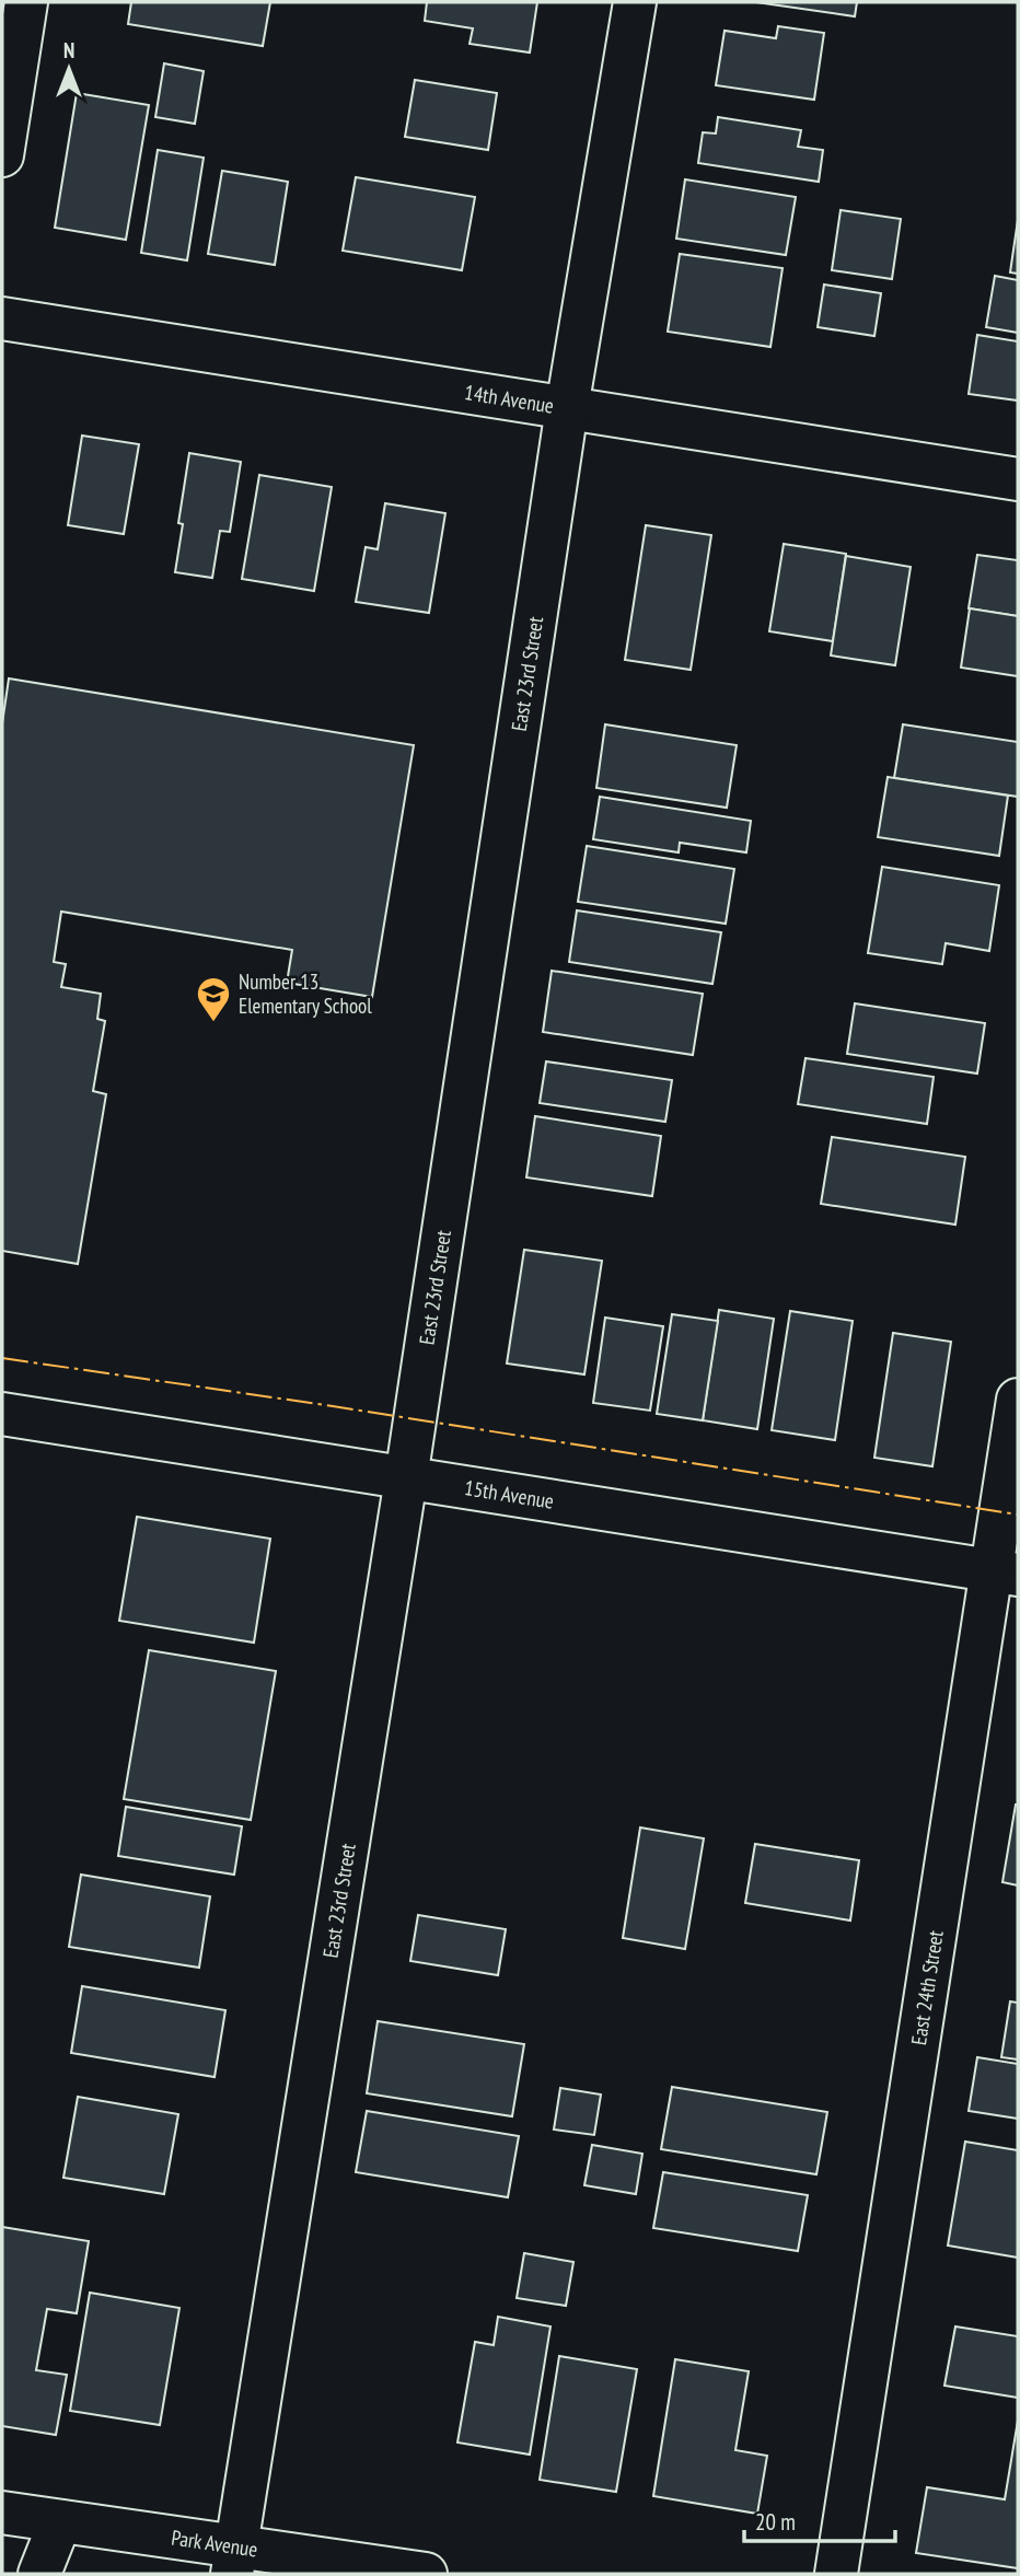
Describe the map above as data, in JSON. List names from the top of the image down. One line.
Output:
{"streets":{"street":["14th Avenue","East 23rd Street","15th Avenue","East 24th Street","Park Avenue"]},"crossings":[["14th Avenue","East 23rd Street"],["East 23rd Street","15th Avenue"],["East 23rd Street","Park Avenue"],["15th Avenue","East 24th Street"]],"places":{"school or university":["Number 13 Elementary School"]},"scale_bar":"20 m","north":"top"}
